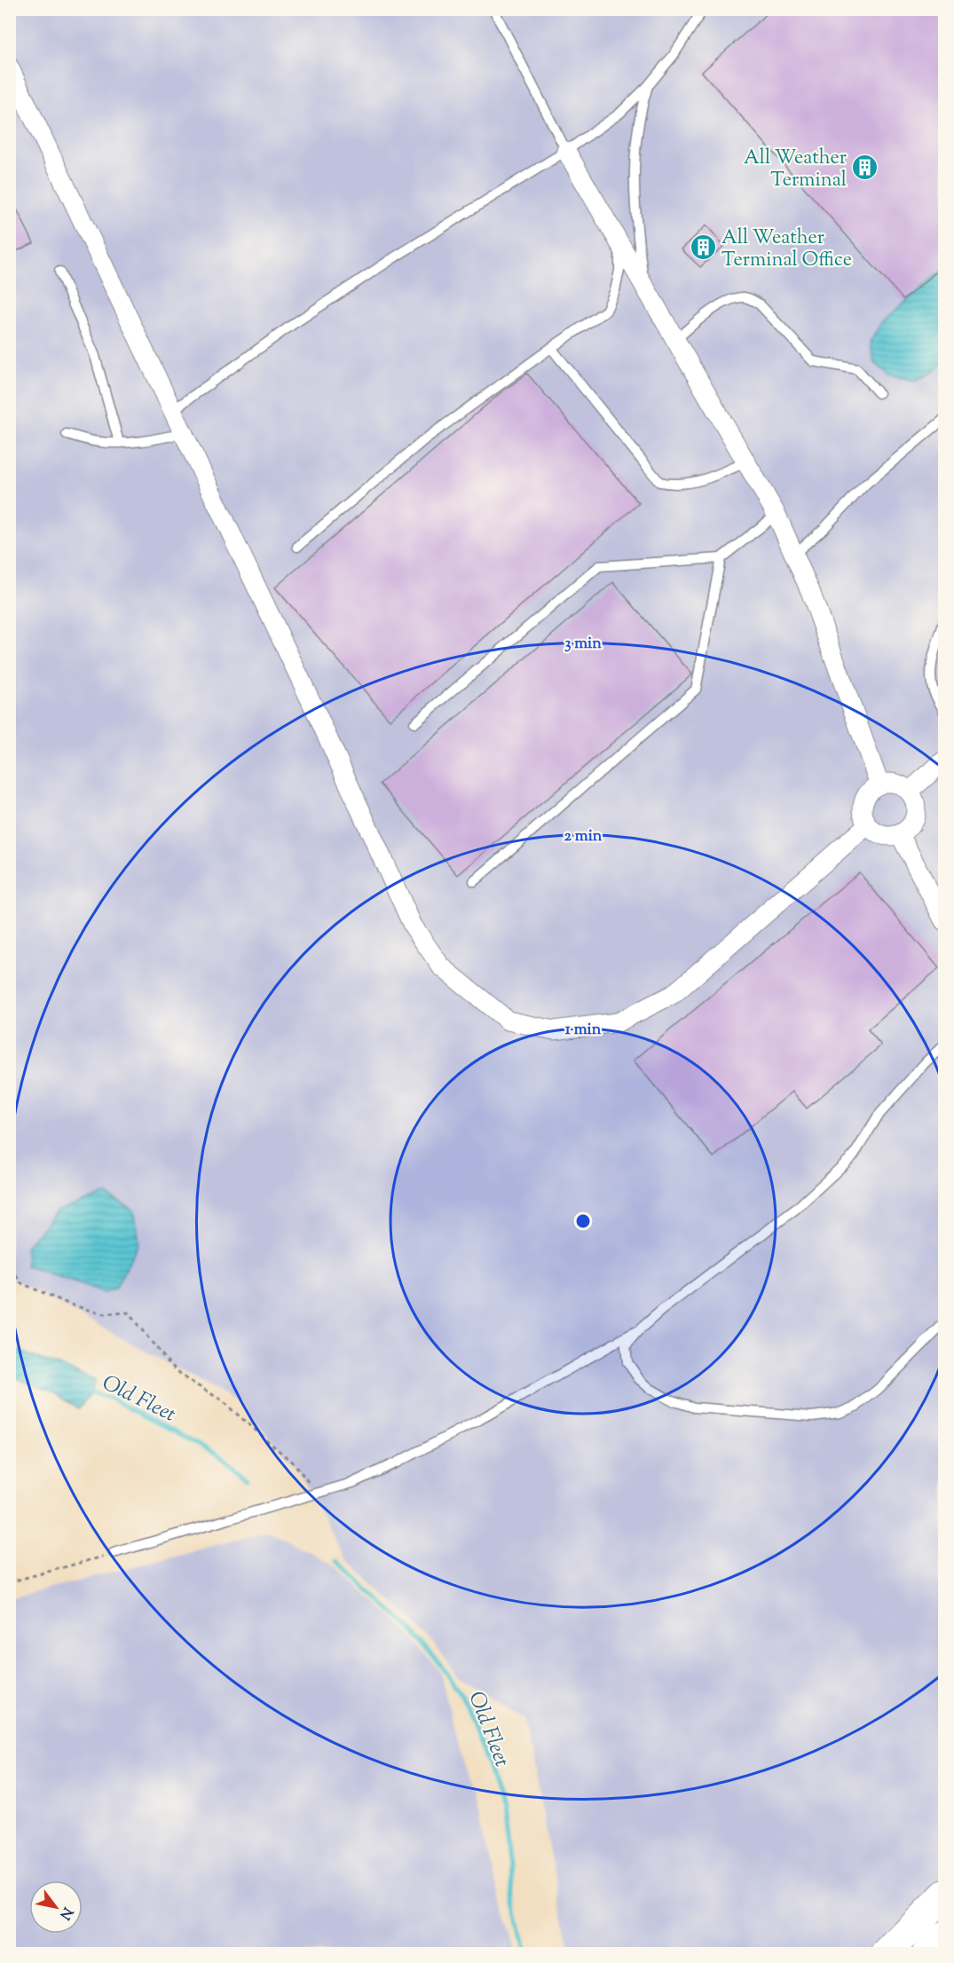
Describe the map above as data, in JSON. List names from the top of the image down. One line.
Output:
{"water":["Old Fleet"],"places":{"building":["All Weather Terminal","All Weather Terminal Office"]},"north":"bottom right","rings":["3 min","2 min","1 min"]}
